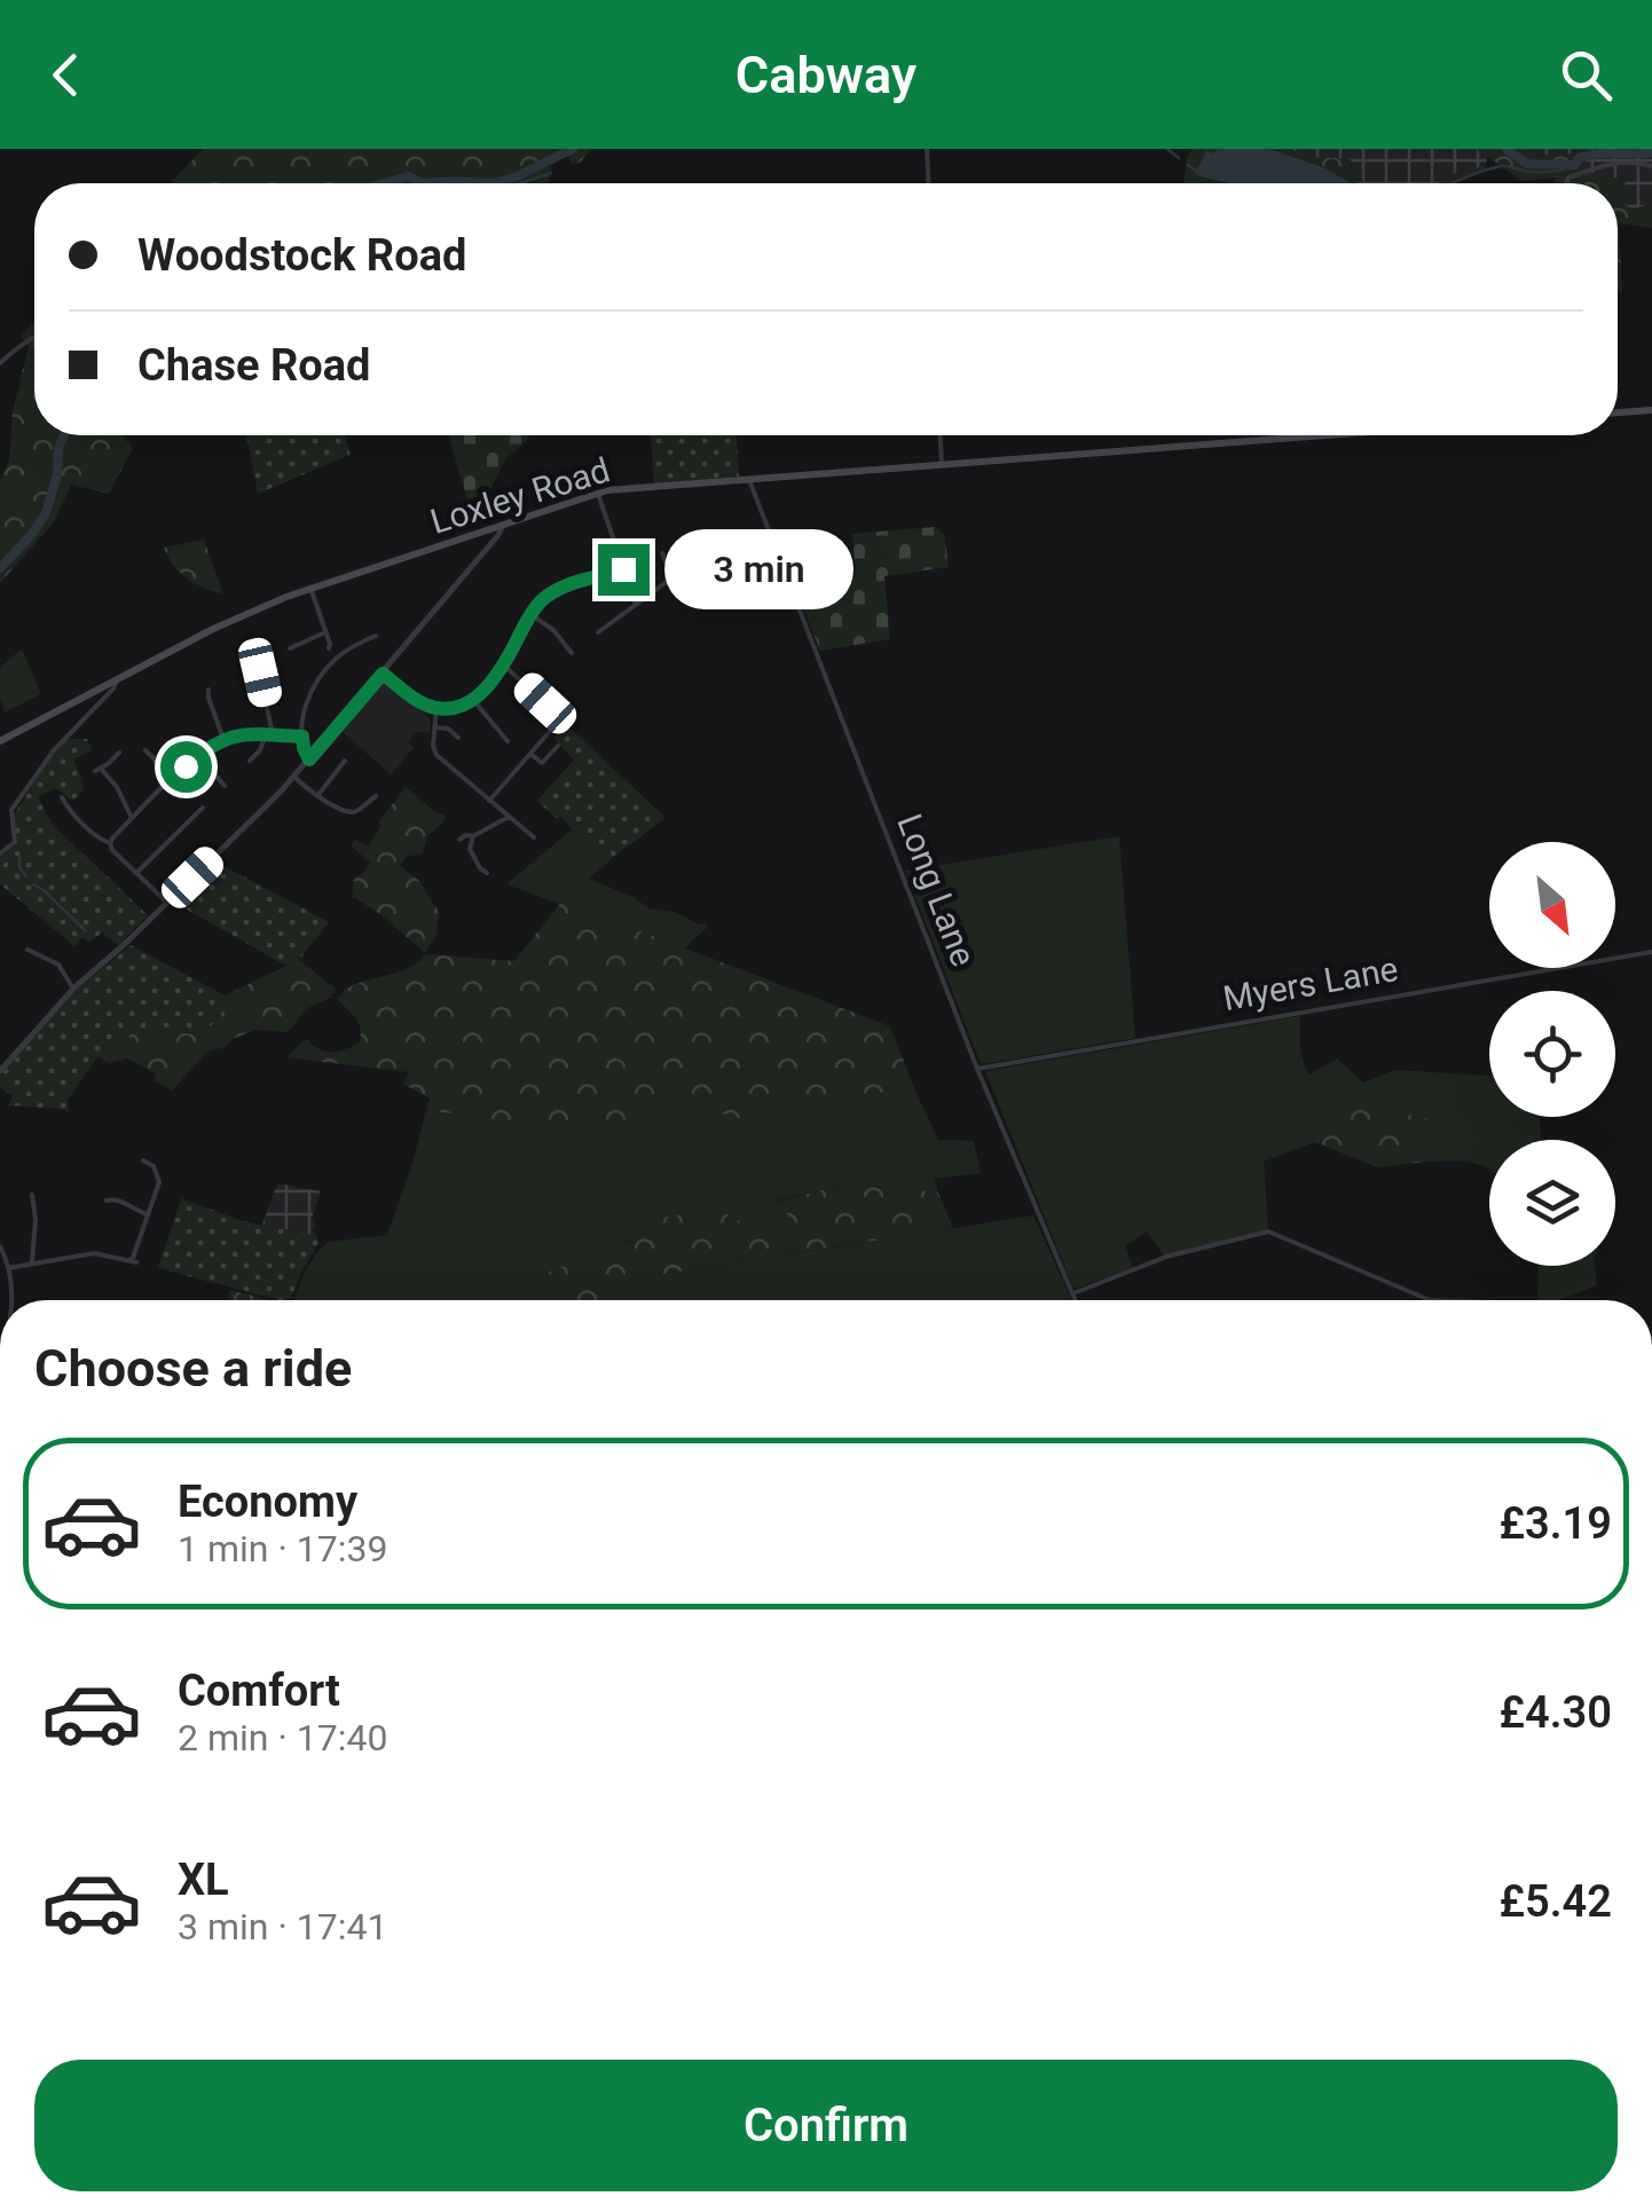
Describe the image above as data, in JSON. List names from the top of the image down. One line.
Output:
{"streets":{"main road":["Loxley Road"],"street":["Long Lane","Myers Lane"]},"crossings":[["Loxley Road","Long Lane"],["Long Lane","Myers Lane"]],"north":"bottom right","page":{"header":"Cabway","banner":["Woodstock Road","Chase Road"],"bubble":"3 min","heading":"Choose a ride","list":[{"name":"Economy","note":"1 min · 17:39","value":"£3.19"},{"name":"Comfort","note":"2 min · 17:40","value":"£4.30"},{"name":"XL","note":"3 min · 17:41","value":"£5.42"}],"buttons":"Confirm"}}
